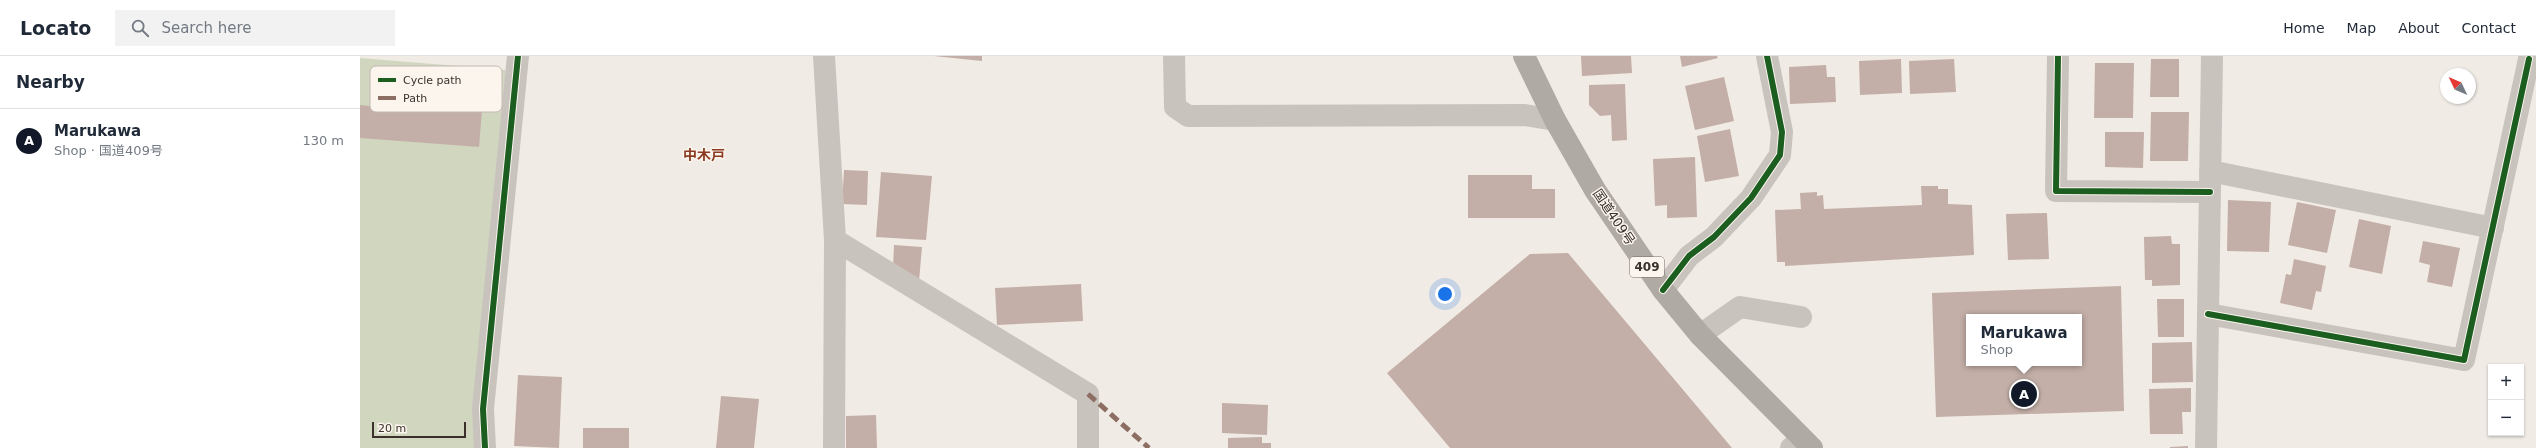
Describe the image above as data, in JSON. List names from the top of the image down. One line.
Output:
{"streets":{"highway":["国道409号","409"]},"districts":["中木戸"],"legend":["Cycle path","Path"],"scale_bar":"20 m","north":"top left","page":{"header":"Locato","search":"Search here","nav":["Home","Map","About","Contact"],"heading":"Nearby","list":[{"mark":"A","name":"Marukawa","note":"Shop · 国道409号","value":"130 m"}],"popup":["Marukawa","Shop"],"map_buttons":["+","−"],"pins":"A","scale":"20 m"}}
